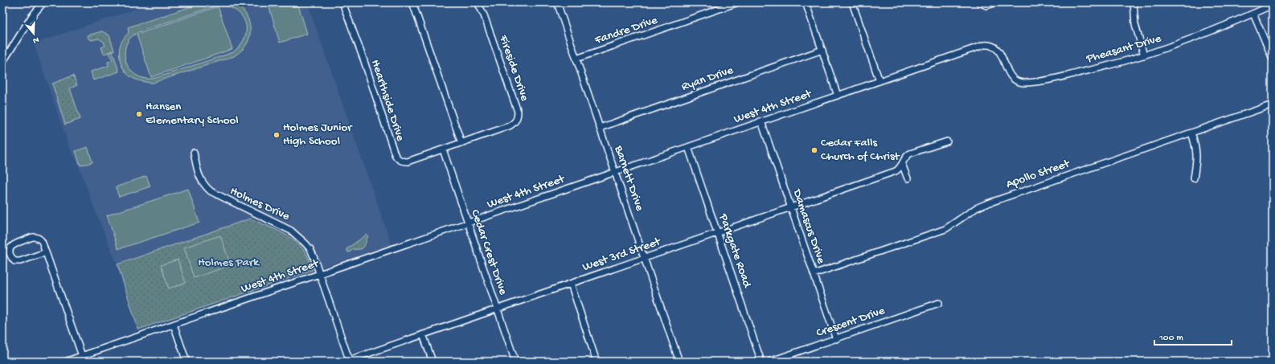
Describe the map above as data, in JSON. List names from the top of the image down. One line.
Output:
{"streets":{"street":["Fandre Drive","Pheasant Drive","Fireside Drive","Ryan Drive","Hearthside Drive","West 4th Street","Apollo Street","Barnett Drive","Holmes Drive","Damascus Drive","Parkgate Road","Cedar Crest Drive","West 3rd Street","Crescent Drive"]},"crossings":[["Fandre Drive","Barnett Drive"],["Pheasant Drive","West 4th Street"],["Fireside Drive","Hearthside Drive"],["Fireside Drive","Cedar Crest Drive"],["Ryan Drive","Barnett Drive"],["Hearthside Drive","Cedar Crest Drive"],["West 4th Street","Barnett Drive"],["West 4th Street","Holmes Drive"],["West 4th Street","Damascus Drive"],["West 4th Street","Parkgate Road"],["West 4th Street","Cedar Crest Drive"],["Apollo Street","Damascus Drive"],["Barnett Drive","West 3rd Street"],["Holmes Drive","West 3rd Street"],["Damascus Drive","West 3rd Street"],["Damascus Drive","Crescent Drive"],["Parkgate Road","West 3rd Street"],["Cedar Crest Drive","West 3rd Street"]],"parks":["Holmes Park"],"places":["Hansen Elementary School","Holmes Junior High School","Cedar Falls Church of Christ"],"scale_bar":"100 m","north":"bottom"}
